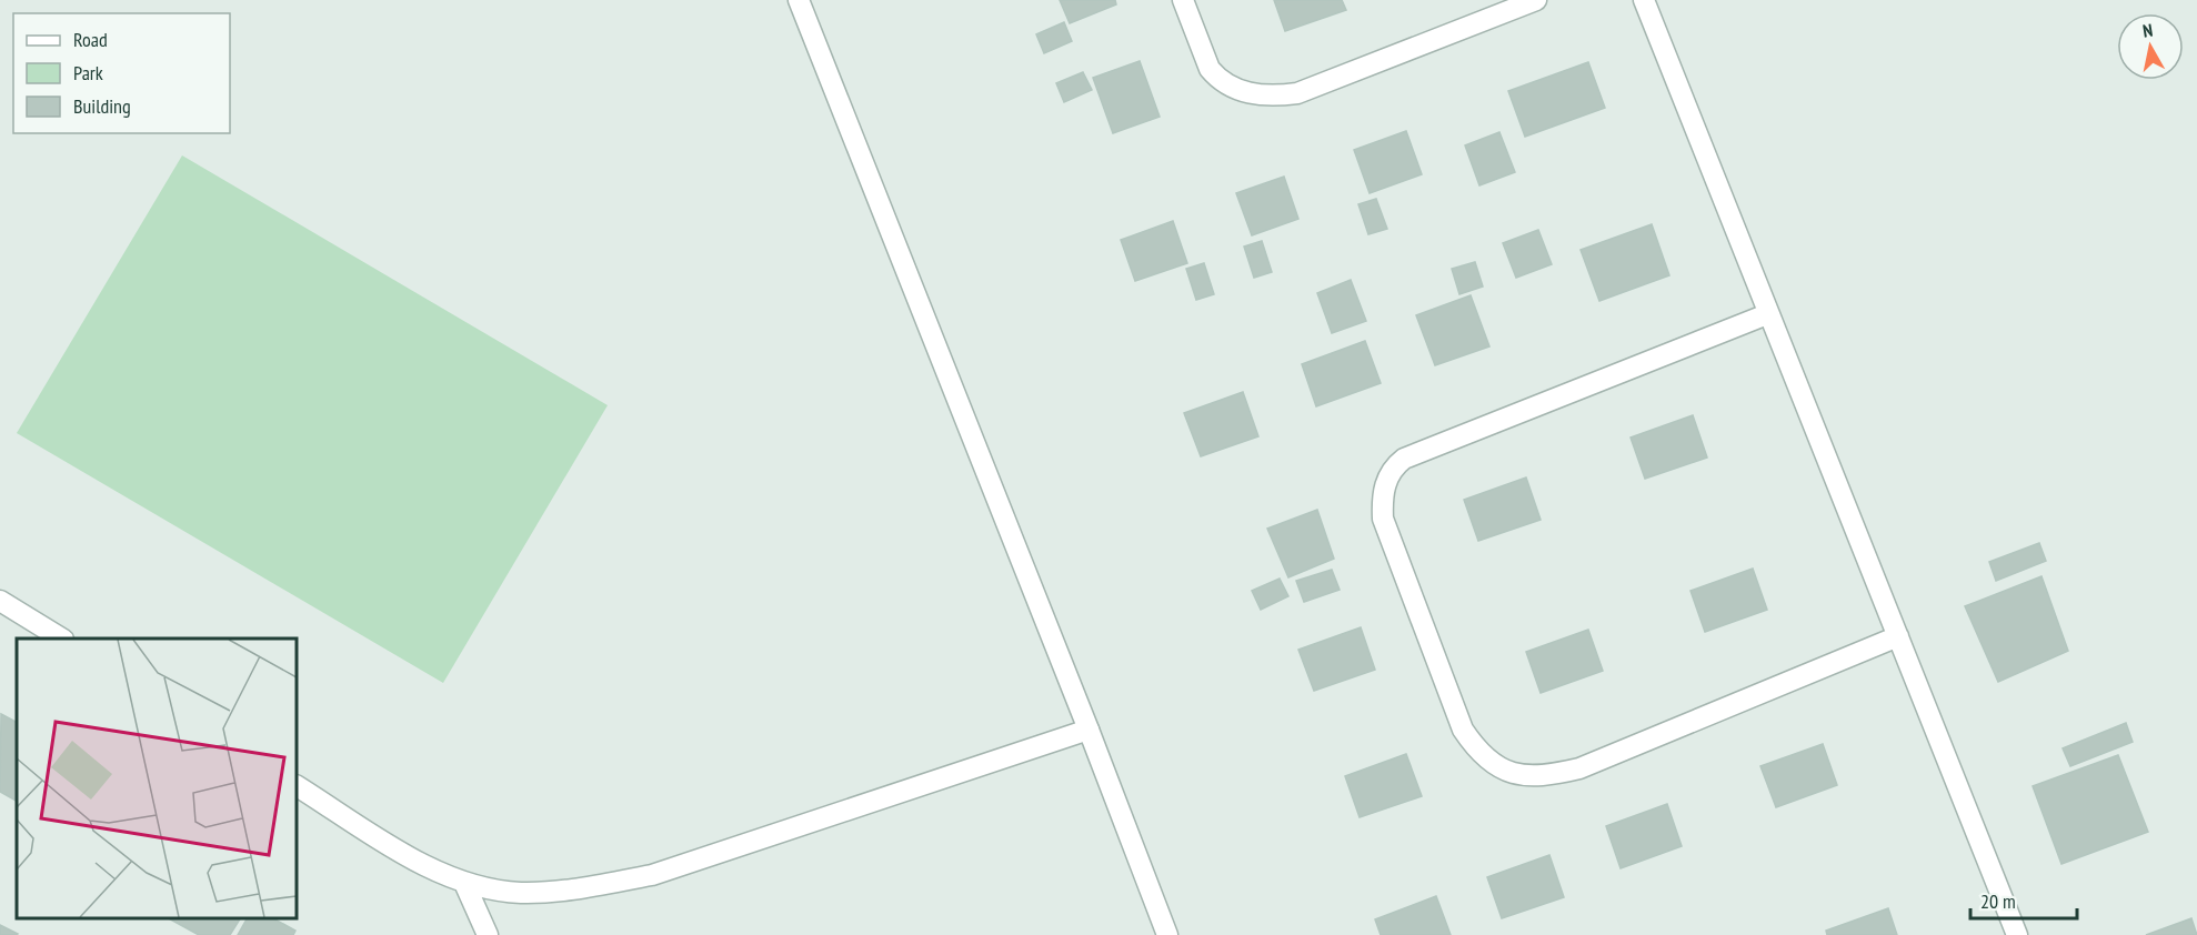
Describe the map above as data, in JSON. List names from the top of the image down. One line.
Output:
{"legend":["Road","Park","Building"],"scale_bar":"20 m","north":"top"}
